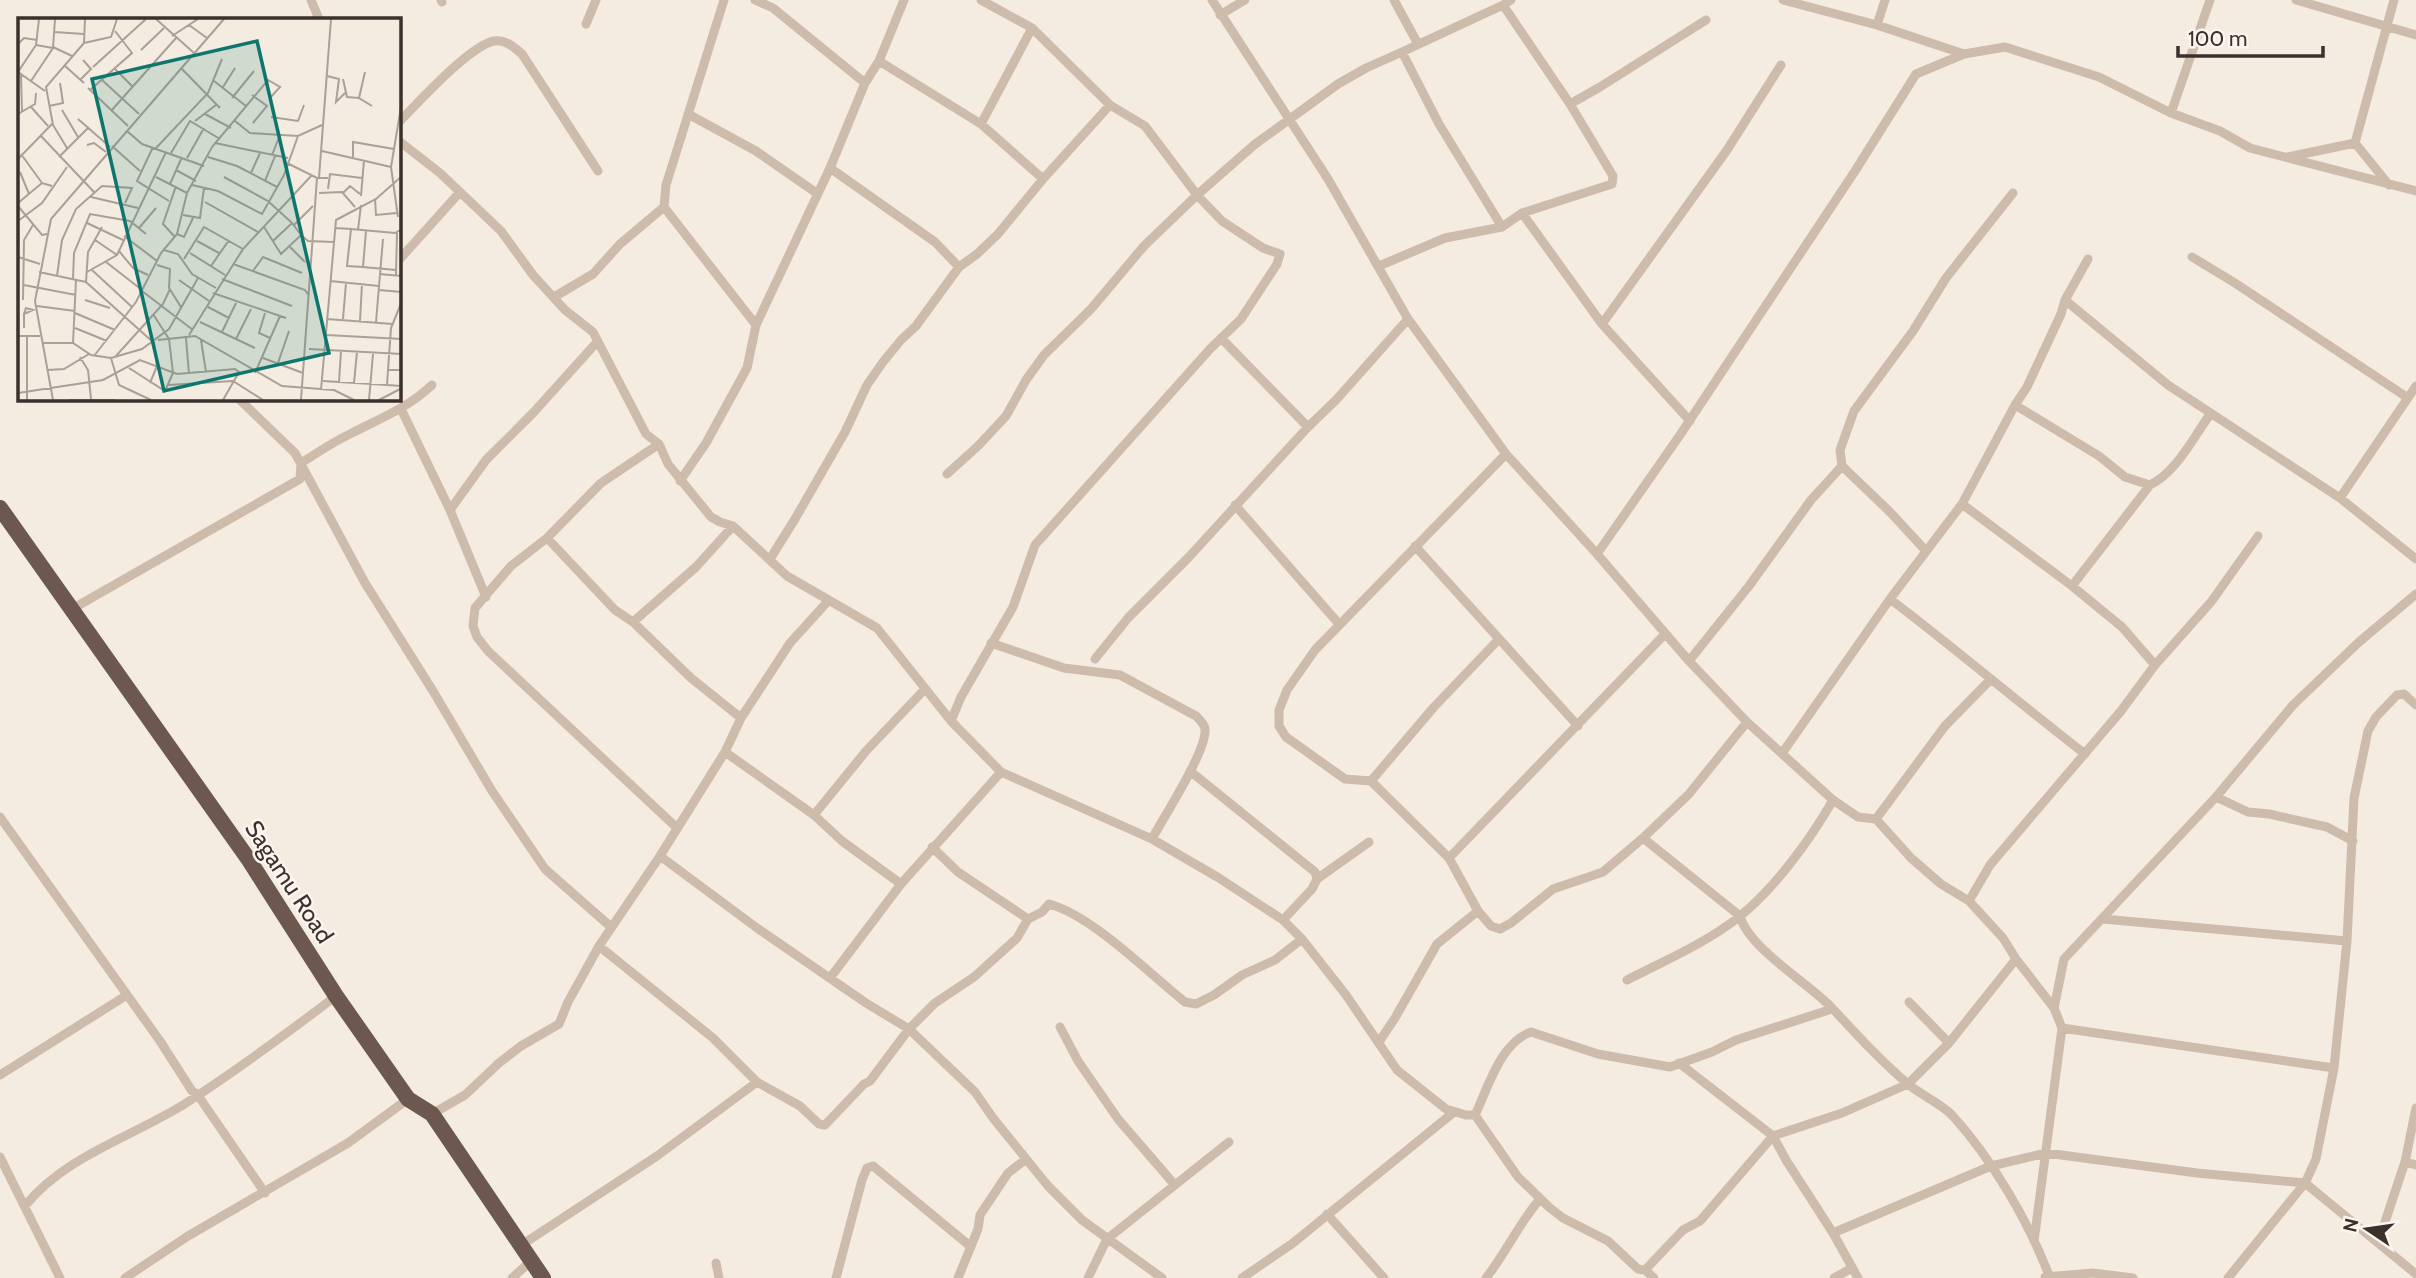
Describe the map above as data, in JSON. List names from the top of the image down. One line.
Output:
{"streets":{"highway":["Sagamu Road"]},"scale_bar":"100 m","north":"left"}
